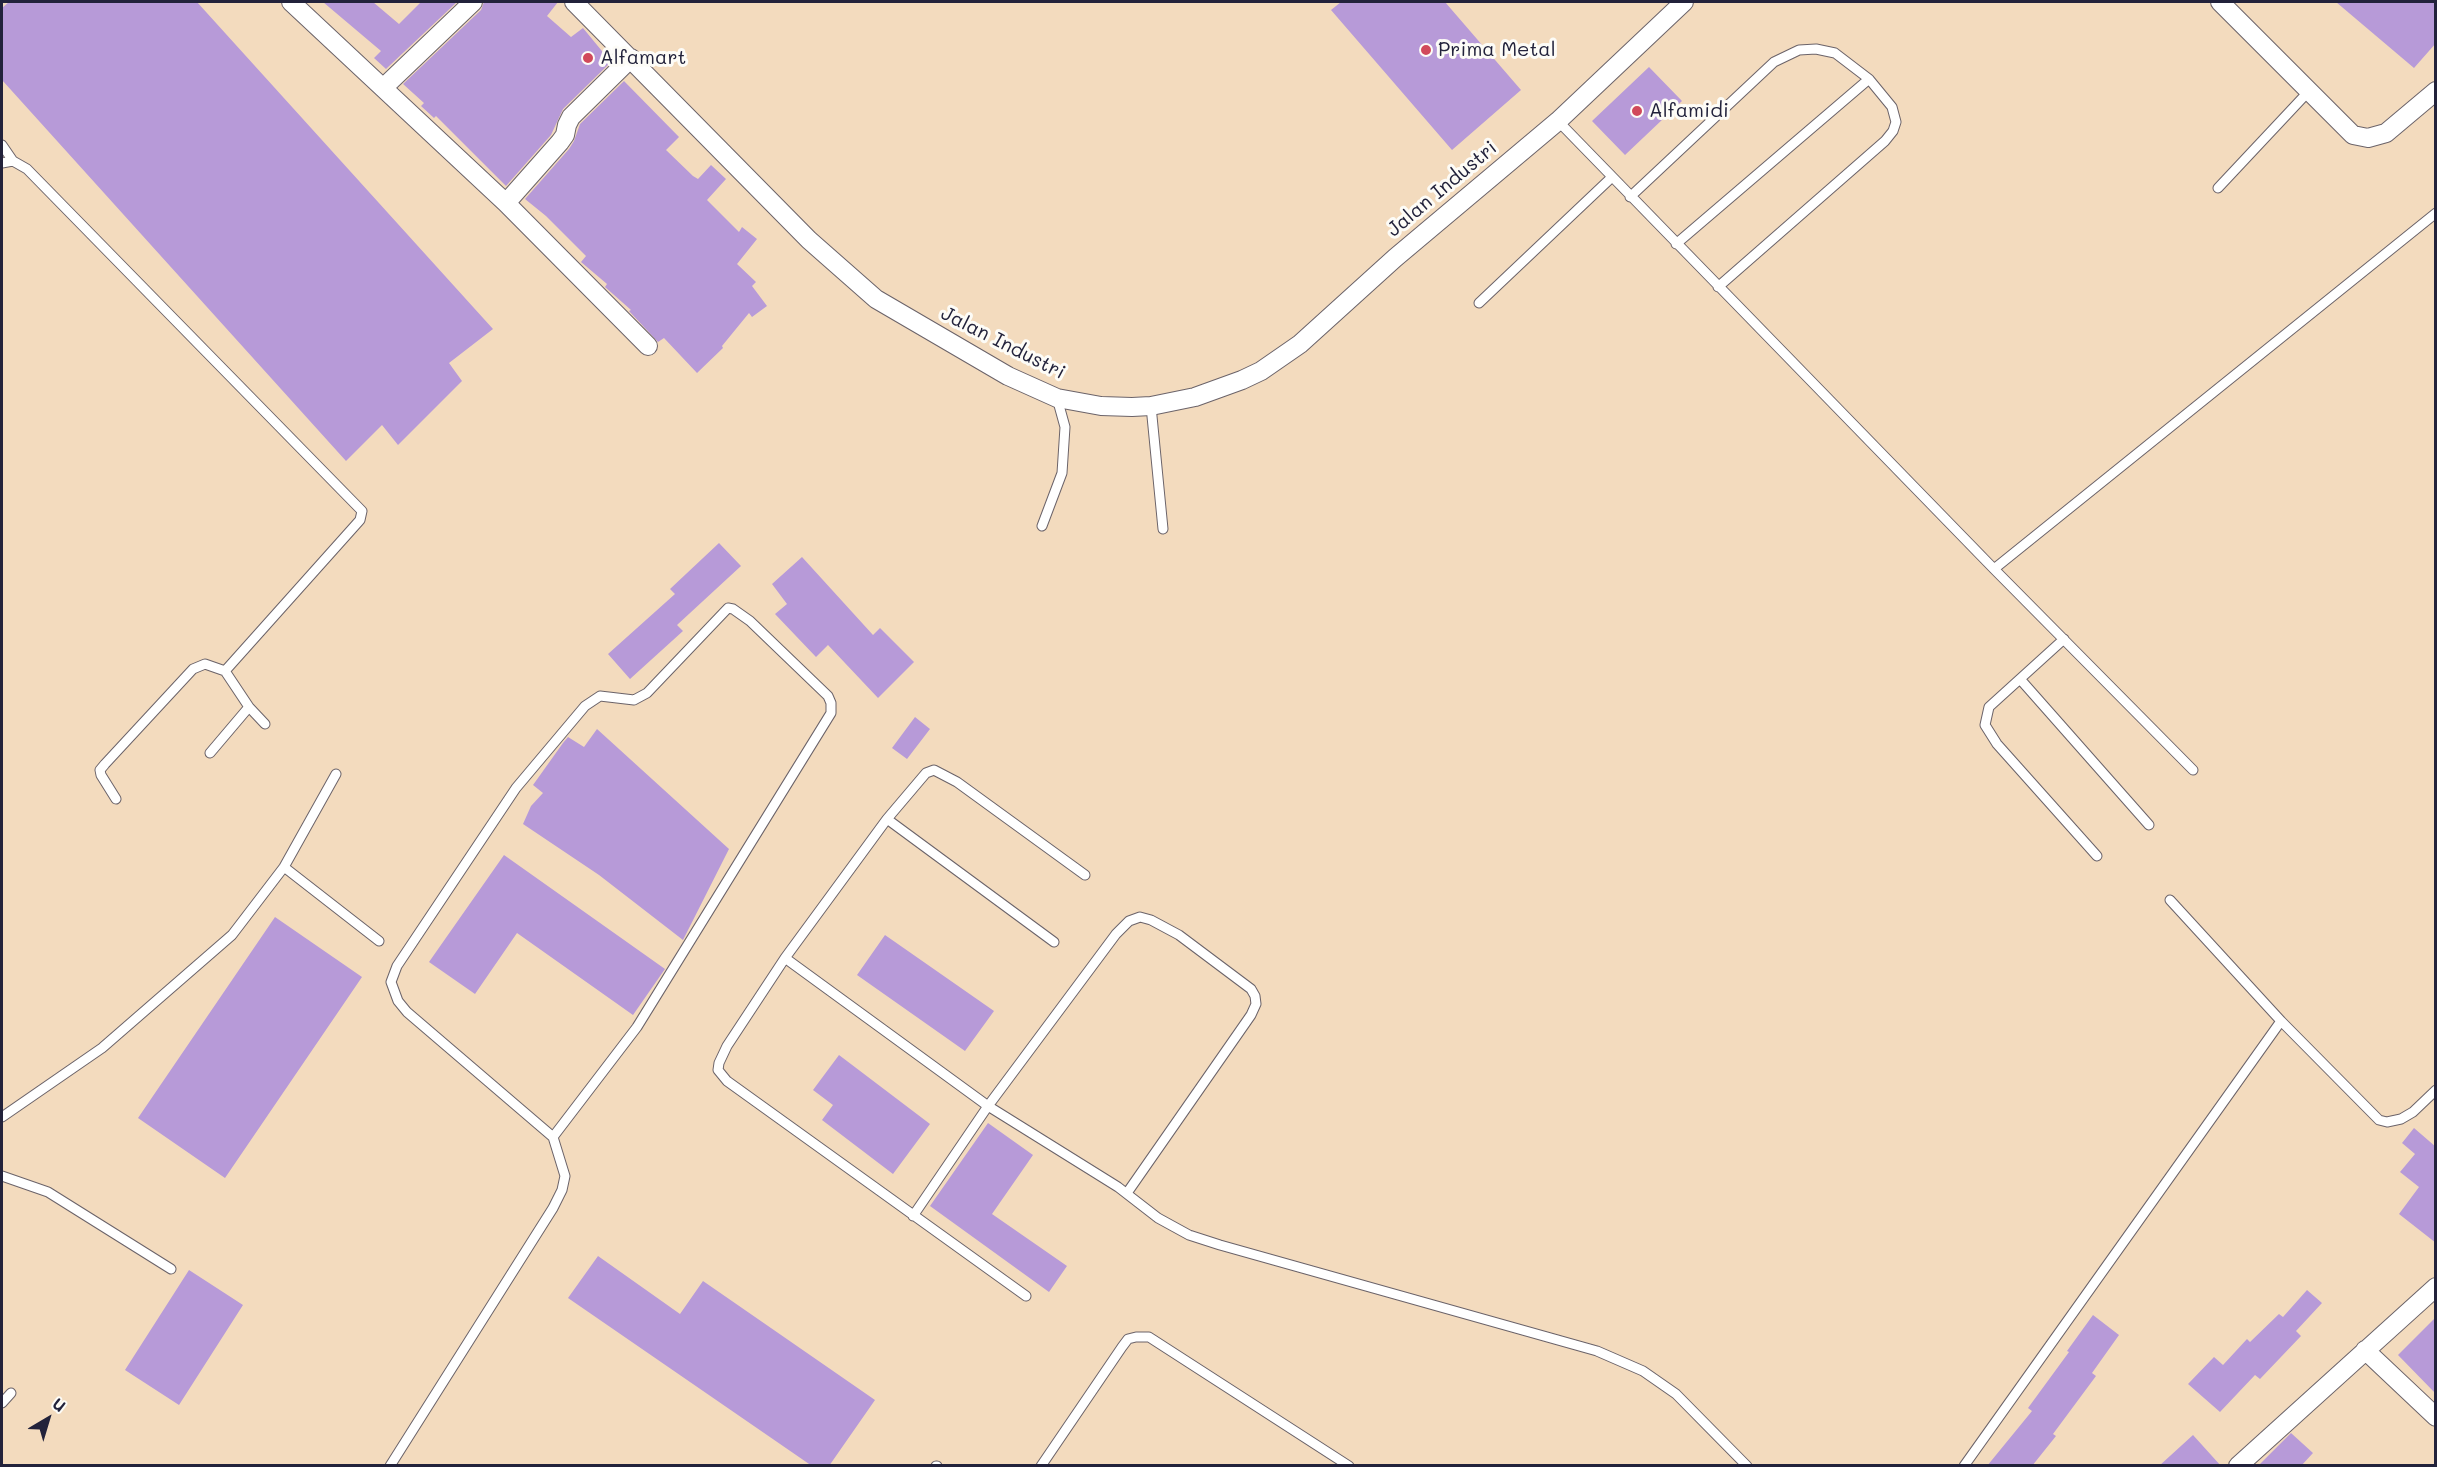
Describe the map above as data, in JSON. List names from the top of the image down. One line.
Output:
{"streets":{"street":["Jalan Industri"]},"places":["Prima Metal","Alfamart","Alfamidi"],"north":"top right"}
